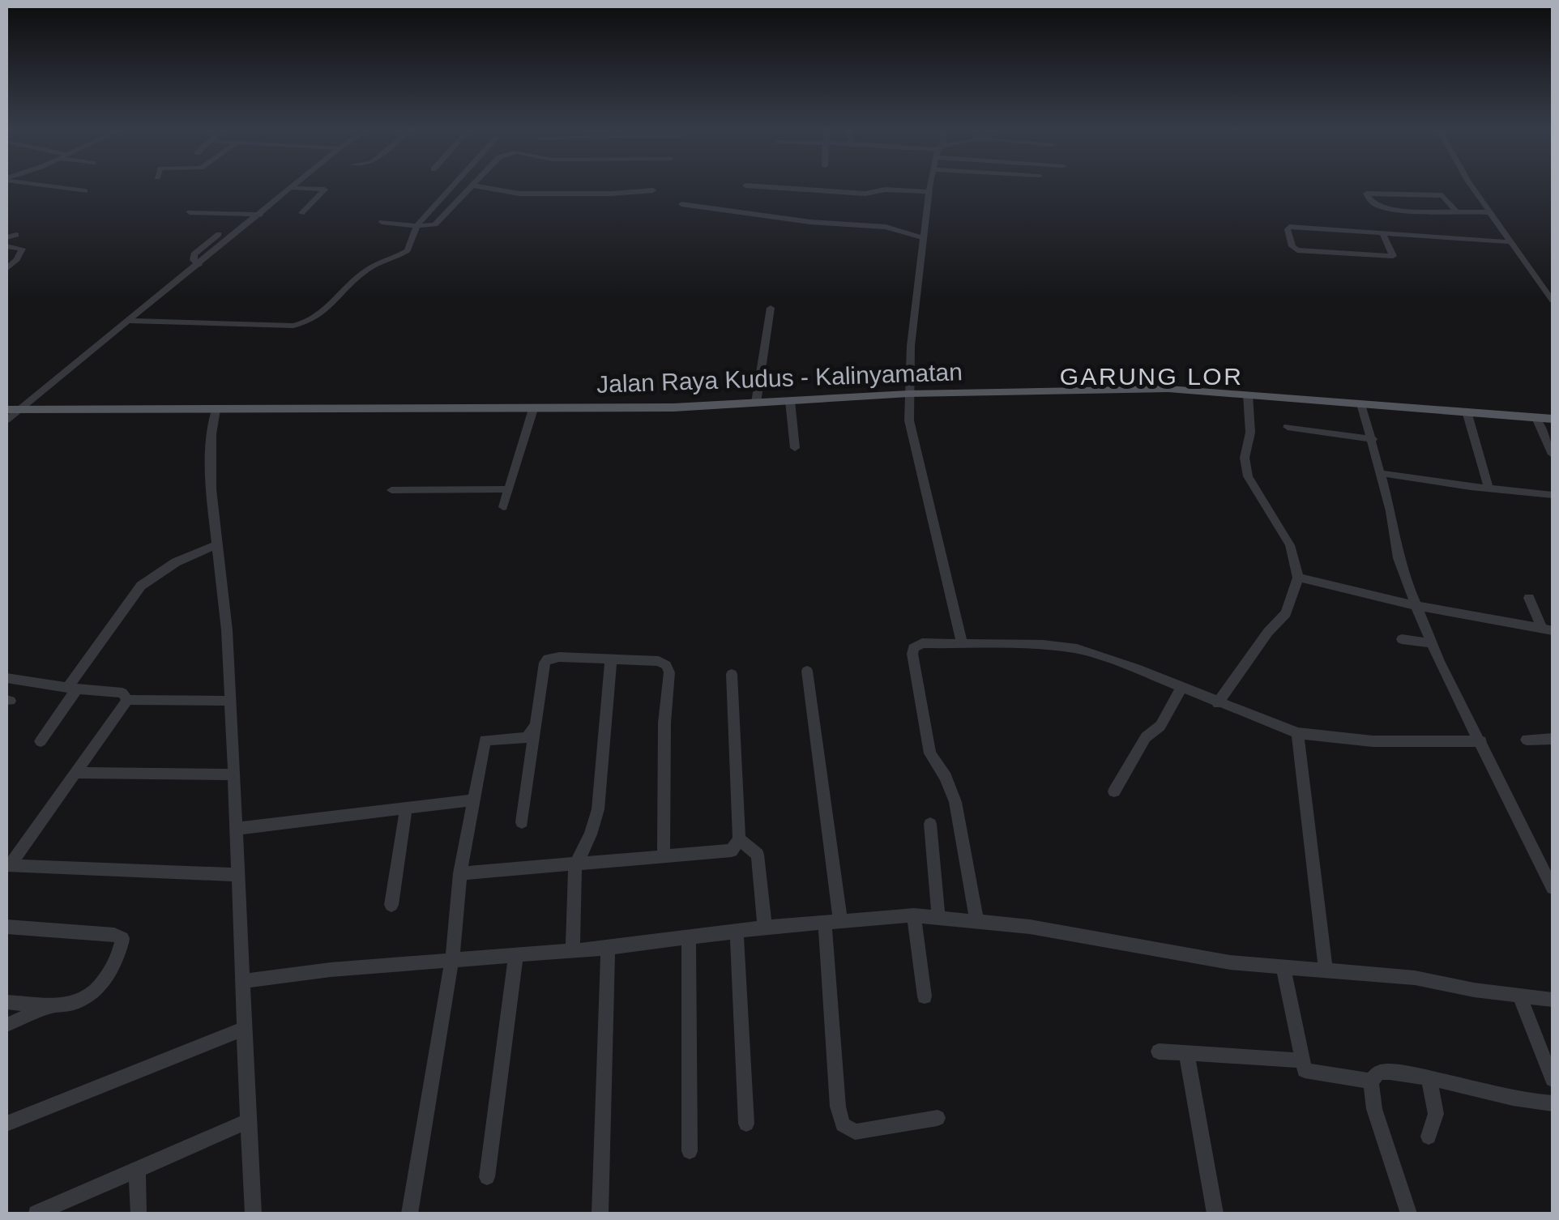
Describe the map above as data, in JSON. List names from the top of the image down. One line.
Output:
{"streets":{"main road":["Jalan Raya Kudus - Kalinyamatan"]},"districts":["GARUNG LOR"]}
